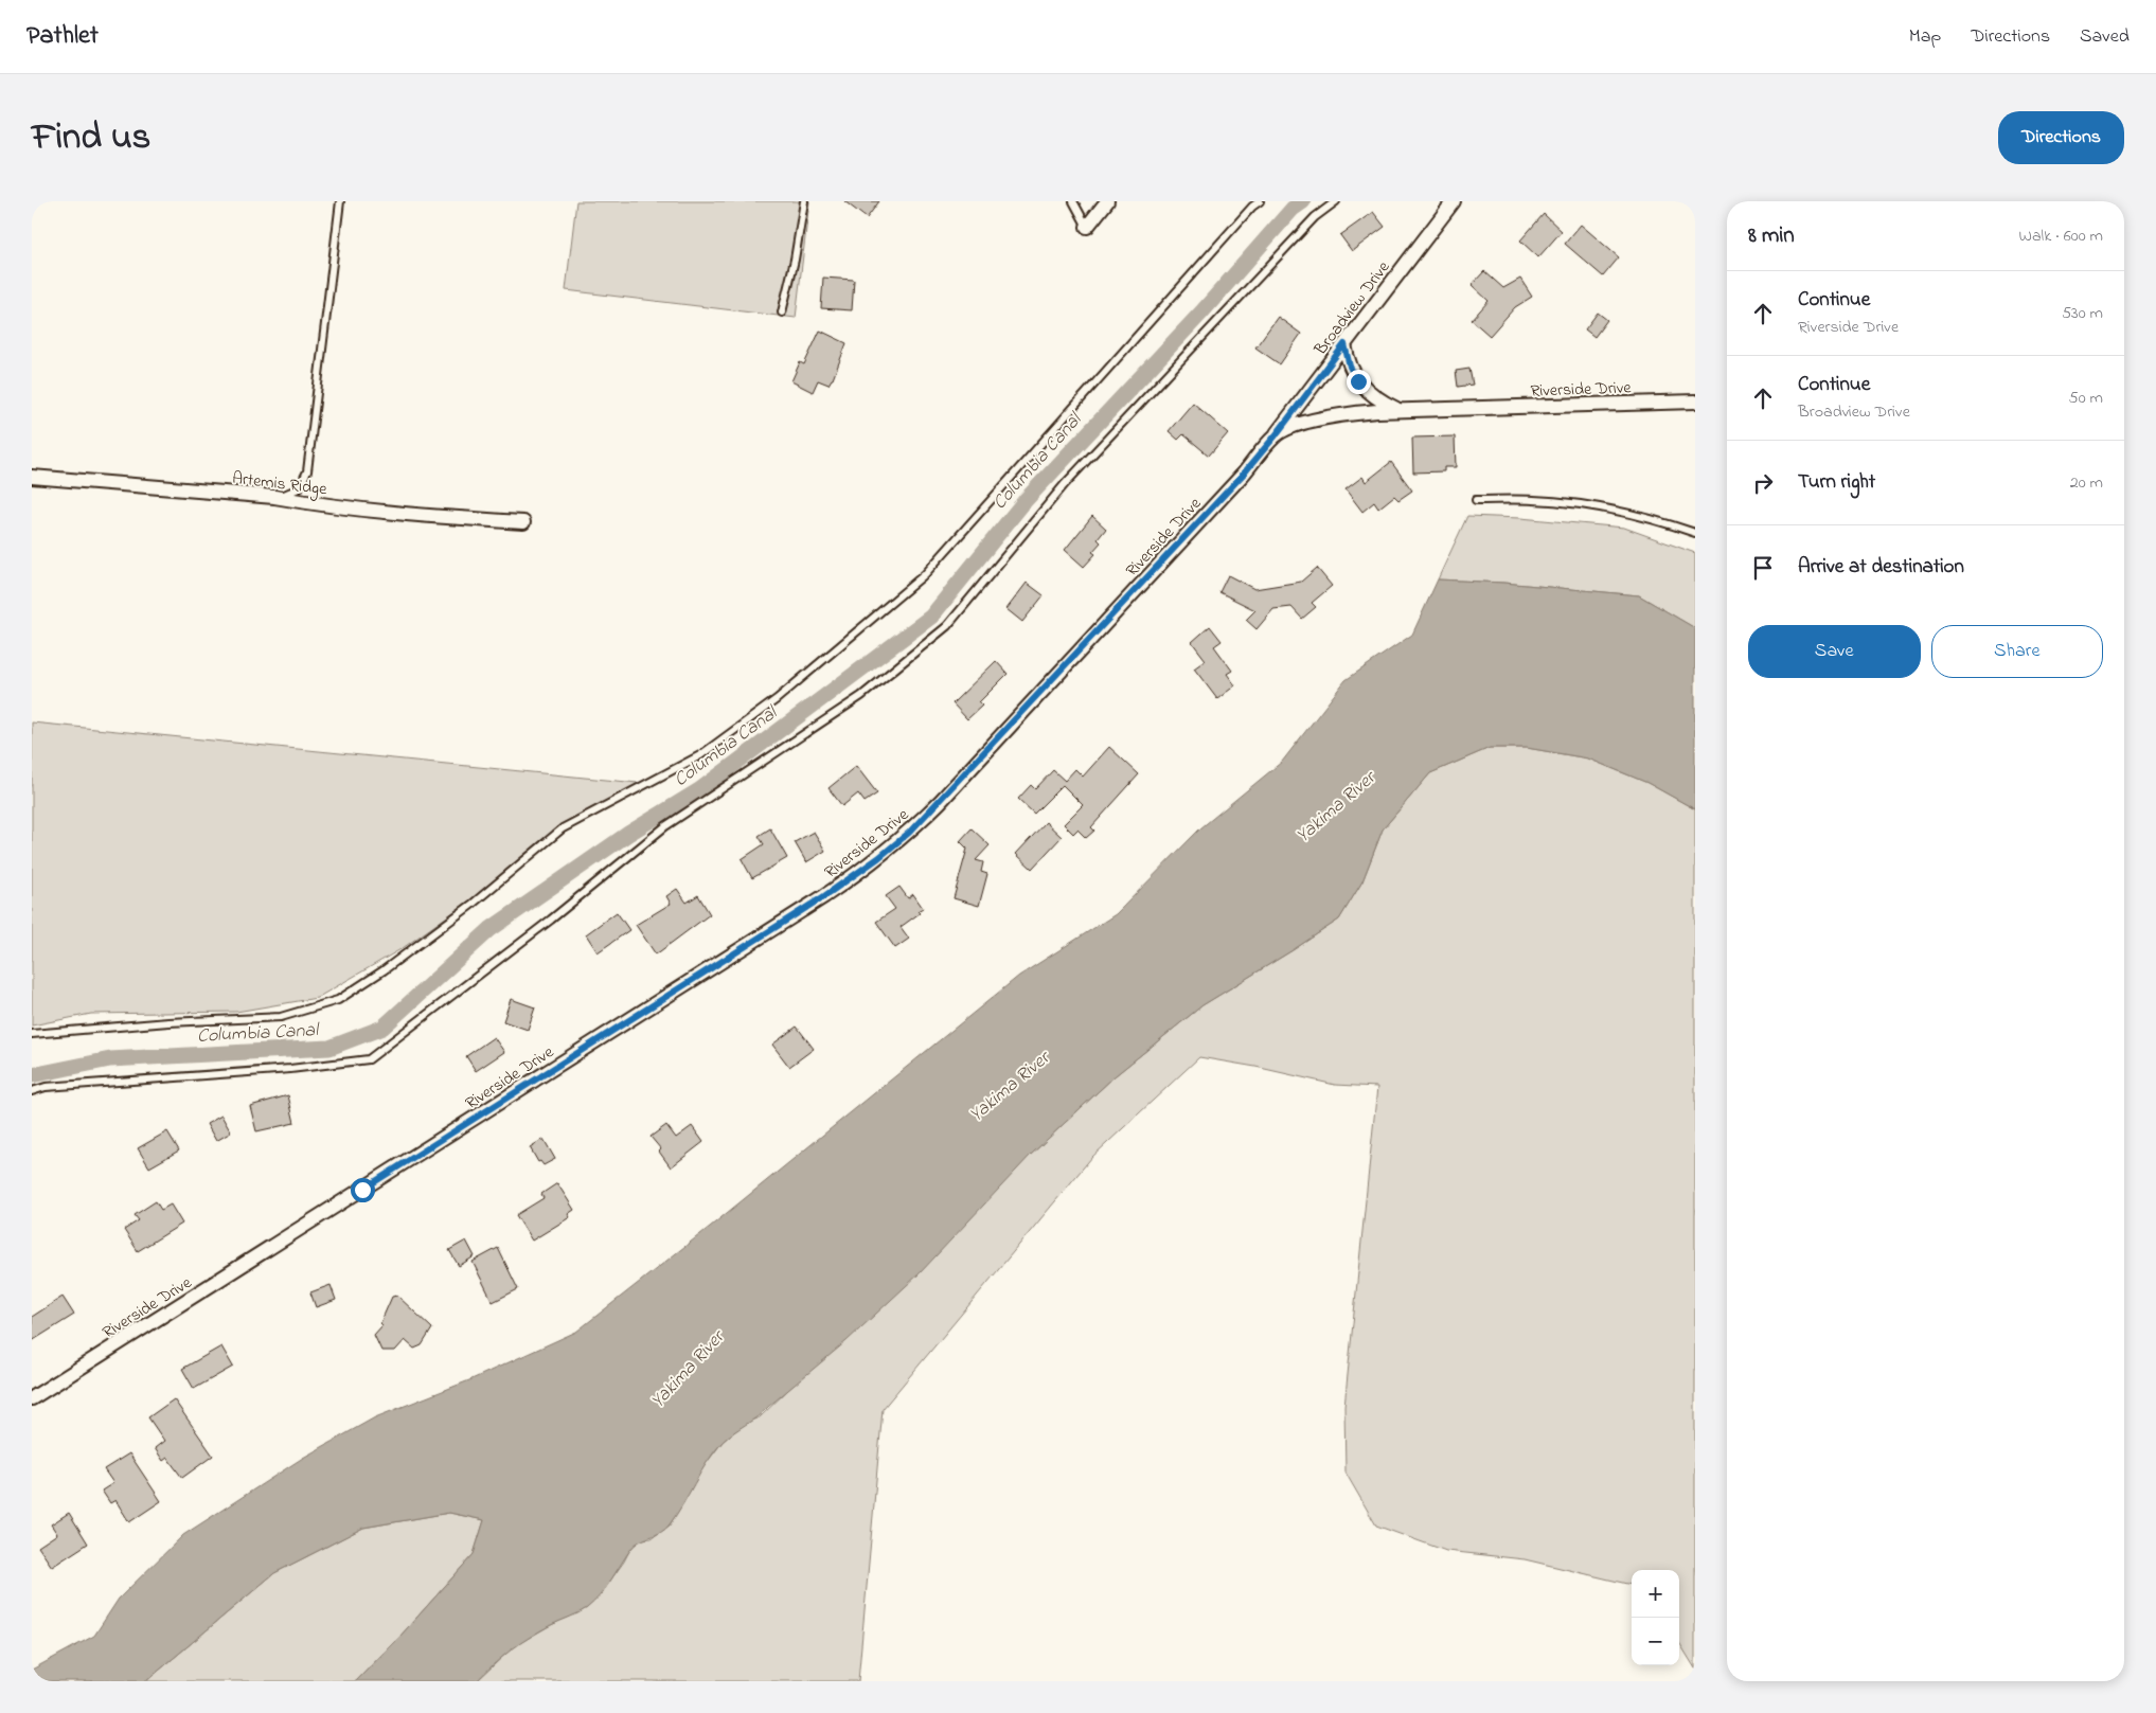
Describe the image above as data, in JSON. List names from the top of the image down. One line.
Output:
{"streets":{"street":["Broadview Drive","Riverside Drive","Artemis Ridge"]},"crossings":[["Broadview Drive","Riverside Drive"]],"water":["Columbia Canal","Yakima River"],"page":{"header":"Pathlet","nav":["Map","Directions","Saved"],"title":"Find us","buttons":["Directions",["Save","Share"]],"heading":["8 min","Walk · 600 m"],"list":[["Continue","Riverside Drive","530 m"],["Continue","Broadview Drive","50 m"],["Turn right","20 m"],"Arrive at destination"],"map_buttons":["+","−"]}}
